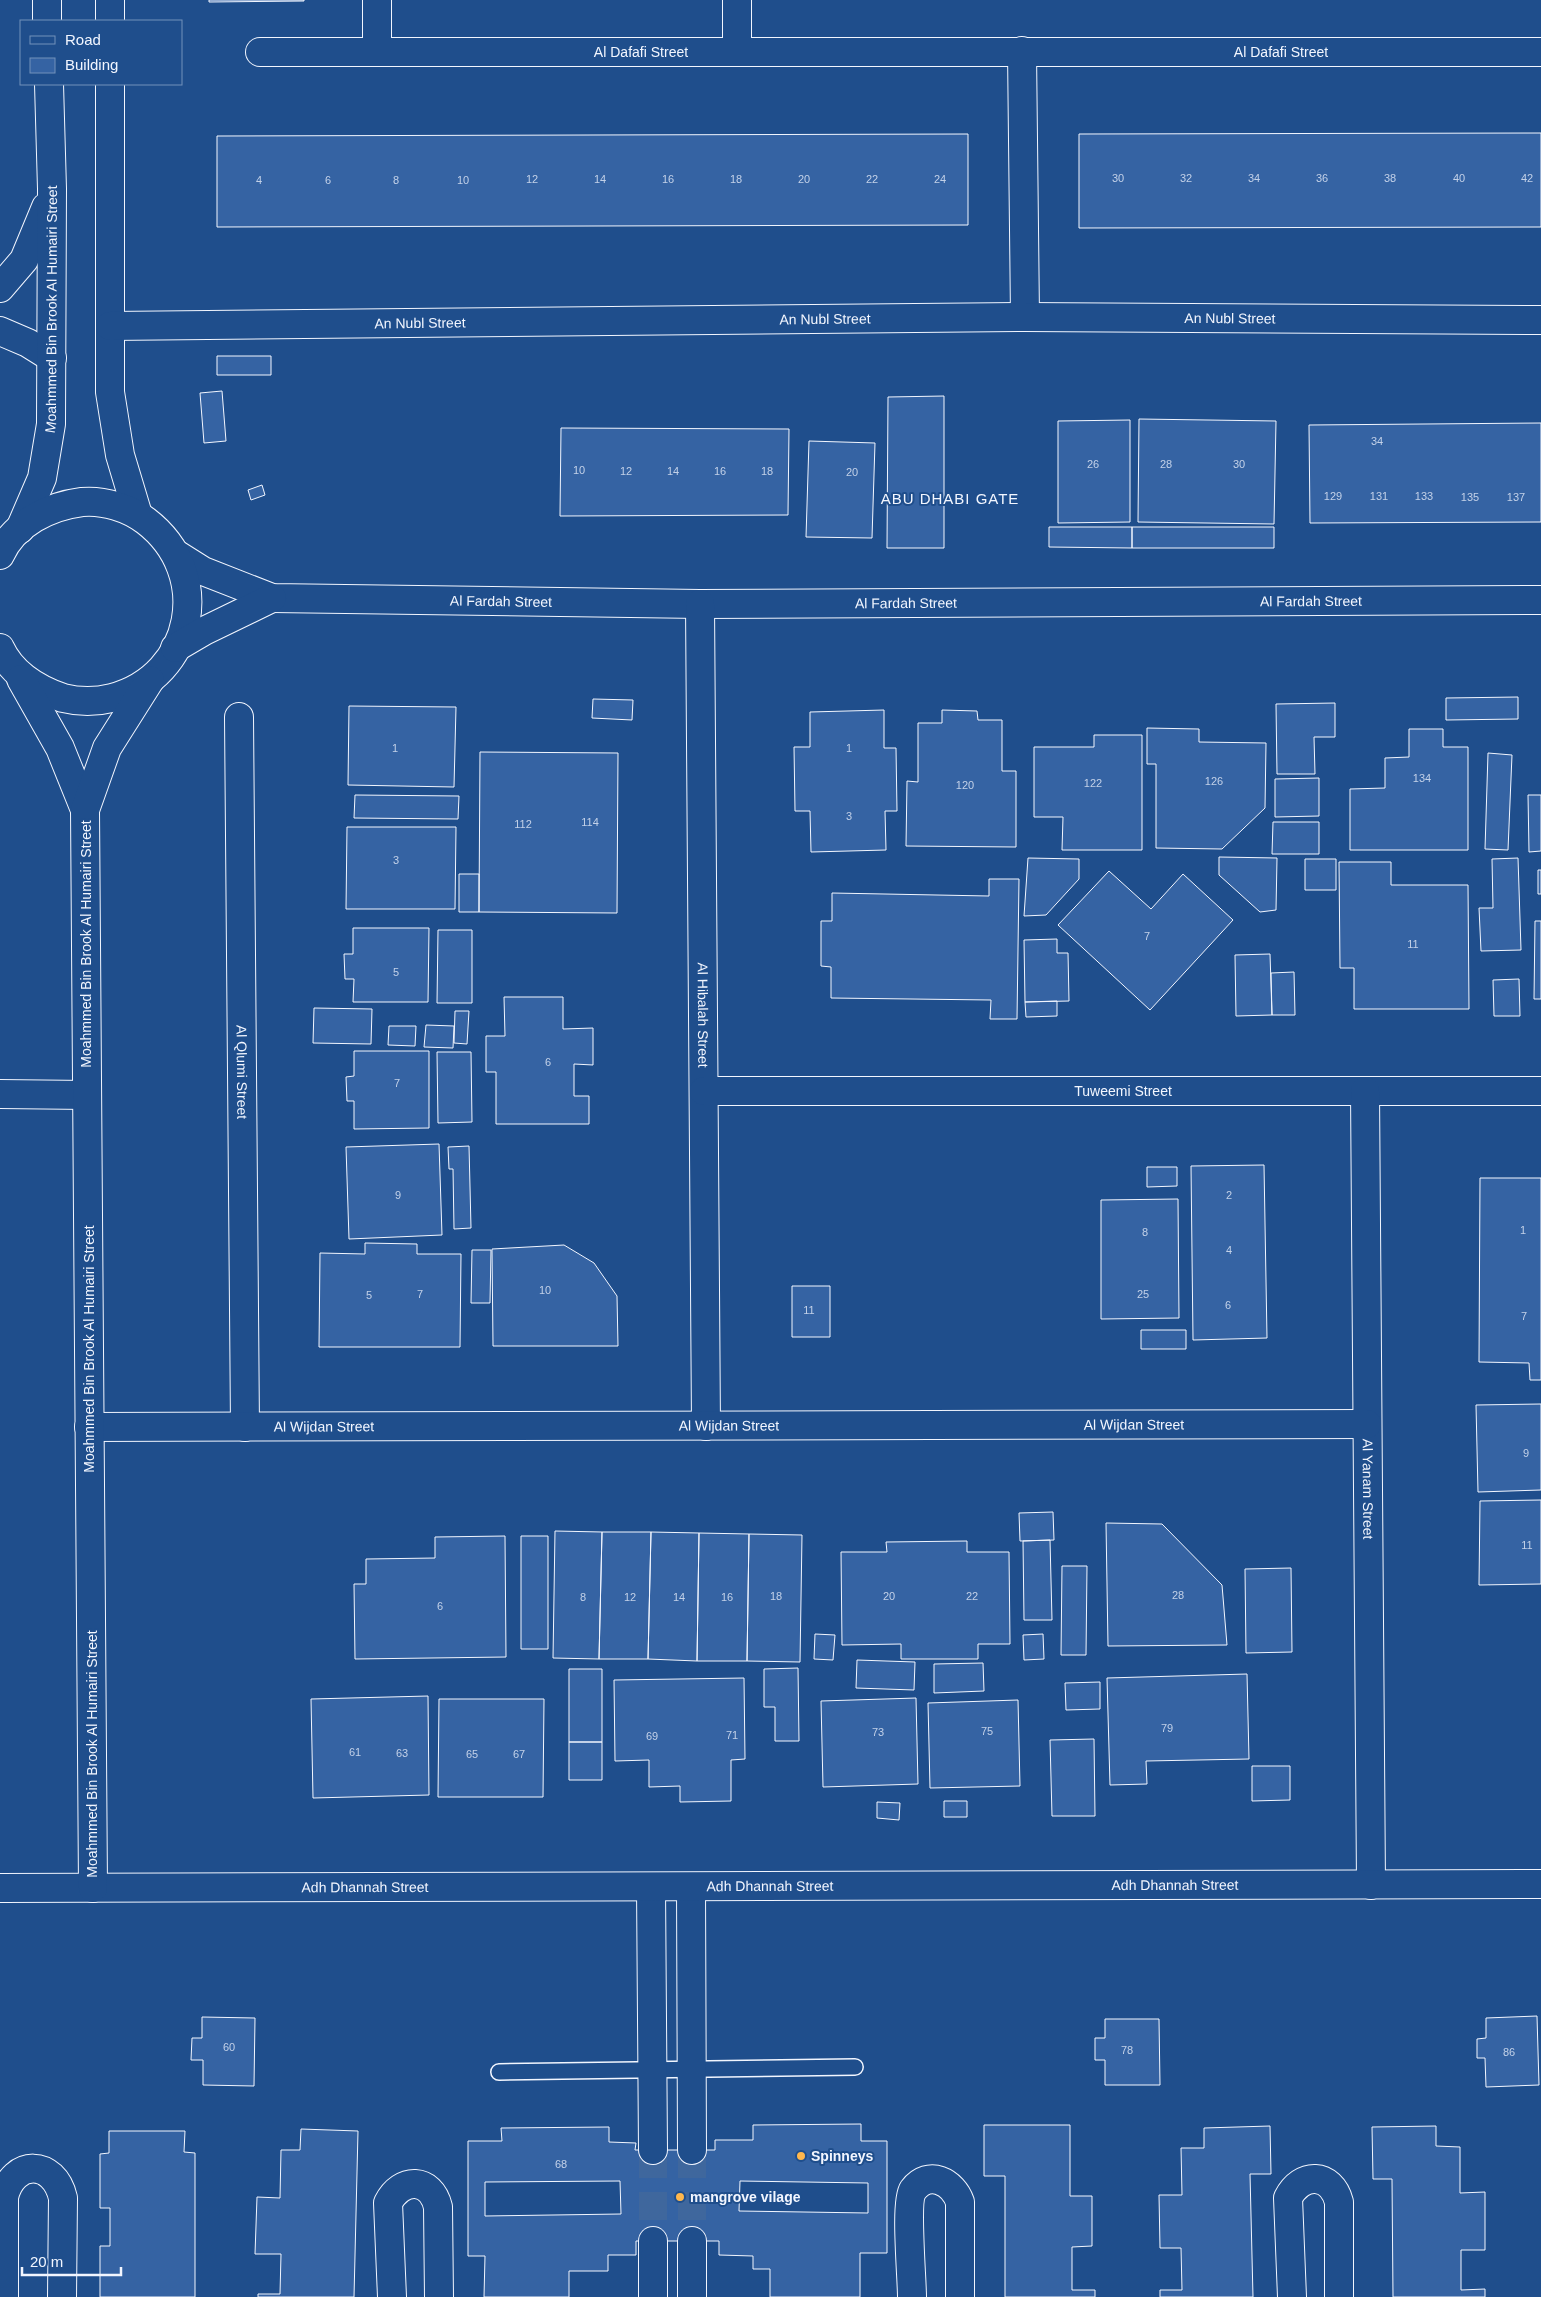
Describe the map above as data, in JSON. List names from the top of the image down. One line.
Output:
{"streets":{"street":["Al Dafafi Street","Moahmmed Bin Brook Al Humairi Street","An Nubl Street","Al Fardah Street","Al Hibalah Street","Al Qlumi Street","Tuweemi Street","Al Wijdan Street","Al Yanam Street","Adh Dhannah Street"]},"crossings":[["Moahmmed Bin Brook Al Humairi Street","Al Wijdan Street"],["Moahmmed Bin Brook Al Humairi Street","Adh Dhannah Street"],["Al Fardah Street","Al Hibalah Street"],["Al Hibalah Street","Tuweemi Street"],["Al Hibalah Street","Al Wijdan Street"],["Al Qlumi Street","Al Wijdan Street"],["Tuweemi Street","Al Yanam Street"],["Al Wijdan Street","Al Yanam Street"],["Al Yanam Street","Adh Dhannah Street"]],"districts":["ABU DHABI GATE"],"places":["Spinneys","mangrove vilage"],"house_numbers":["30","32","34","36","38","40","42","12","14","16","18","20","22","24","4","6","8","10","34","26","28","30","10","12","14","16","18","20","129","131","133","135","137","1","1","134","126","122","120","3","114","112","3","7","11","5","6","7","9","2","1","8","4","10","7","25","5","6","11","7","9","11","28","18","20","22","8","12","14","16","6","79","75","73","71","69","61","63","65","67","60","78","86","68"],"legend":["Road","Building"],"scale_bar":"20 m"}
